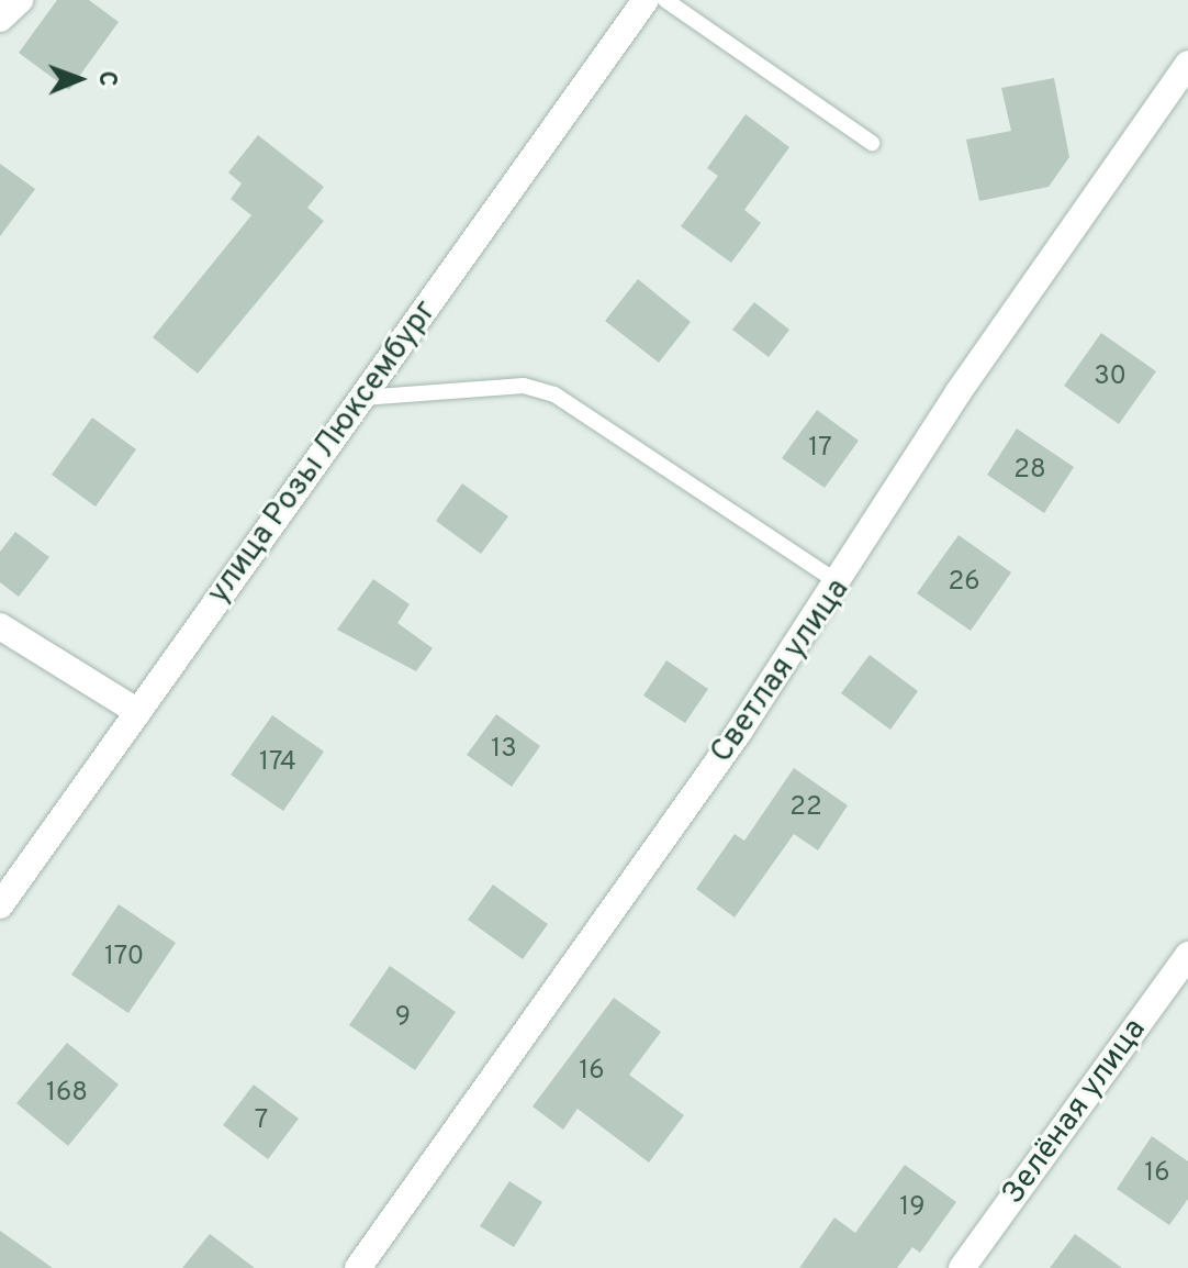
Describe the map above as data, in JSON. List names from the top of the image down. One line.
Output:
{"streets":{"street":["улица Розы Люксембург","Светлая улица","Зелёная улица"]},"house_numbers":["30","17","28","26","13","174","22","170","9","16","168","7","16","19"],"north":"right"}
